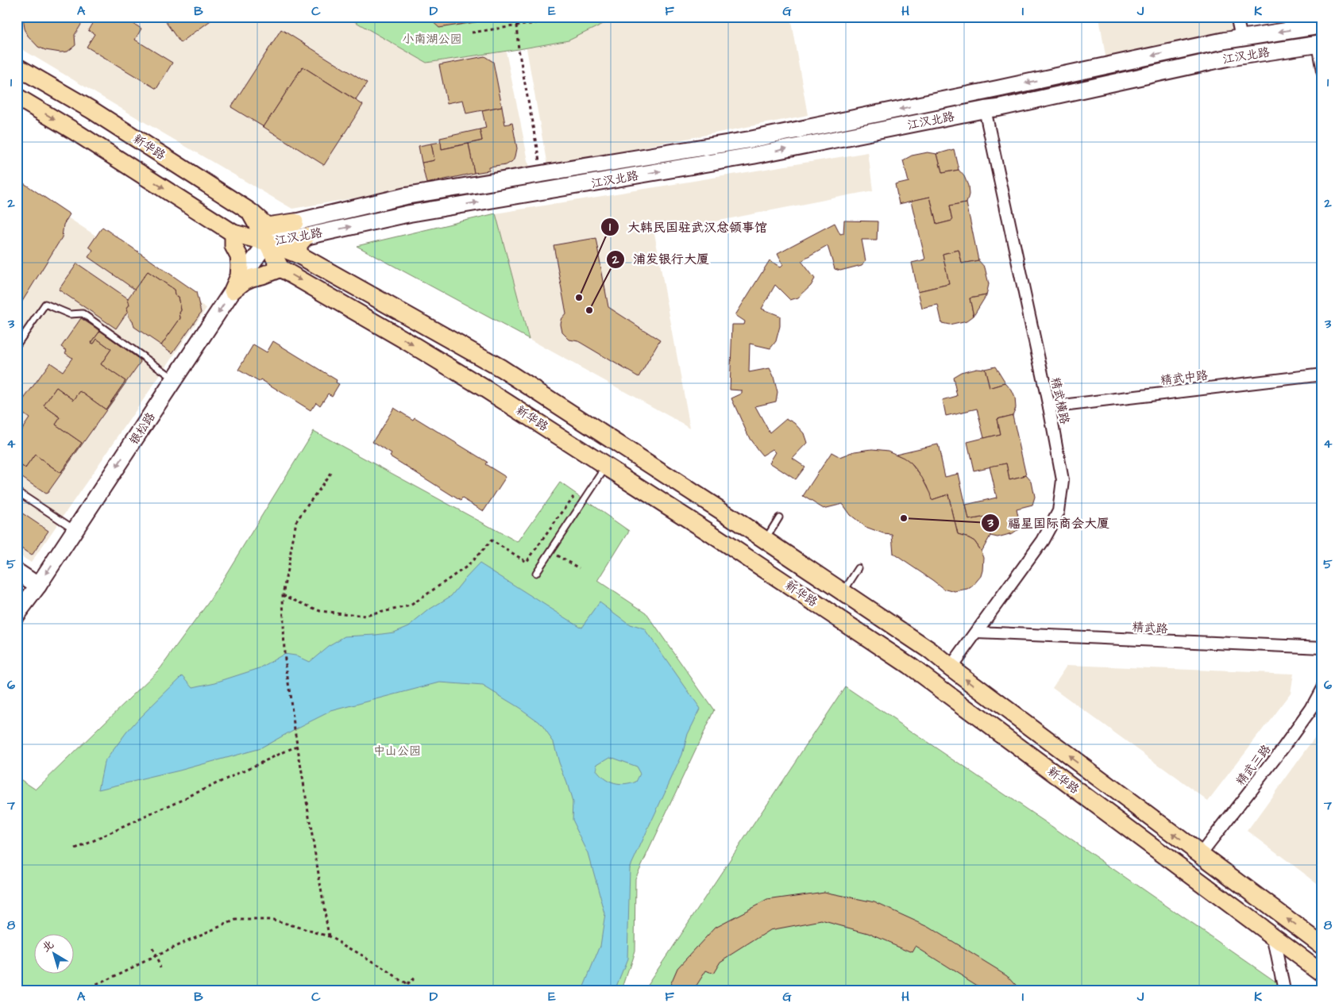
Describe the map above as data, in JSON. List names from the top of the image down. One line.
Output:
{"streets":{"main road":["江汉北路","新华路","银松路"],"street":["精武中路","精武横路","精武路","精武三路"]},"crossings":[["江汉北路","新华路"],["江汉北路","精武横路"],["江汉北路","银松路"],["新华路","精武横路"],["新华路","银松路"],["新华路","精武三路"],["精武中路","精武横路"],["精武横路","精武路"]],"one_way":["银松路"],"parks":["小南湖公园","中山公园"],"places":["大韩民国驻武汉总领事馆","浦发银行大厦","福星国际商会大厦"],"north":"top left","grid":{"columns":["A","B","C","D","E","F","G","H","I","J","K"],"rows":["1","2","3","4","5","6","7","8"]}}
